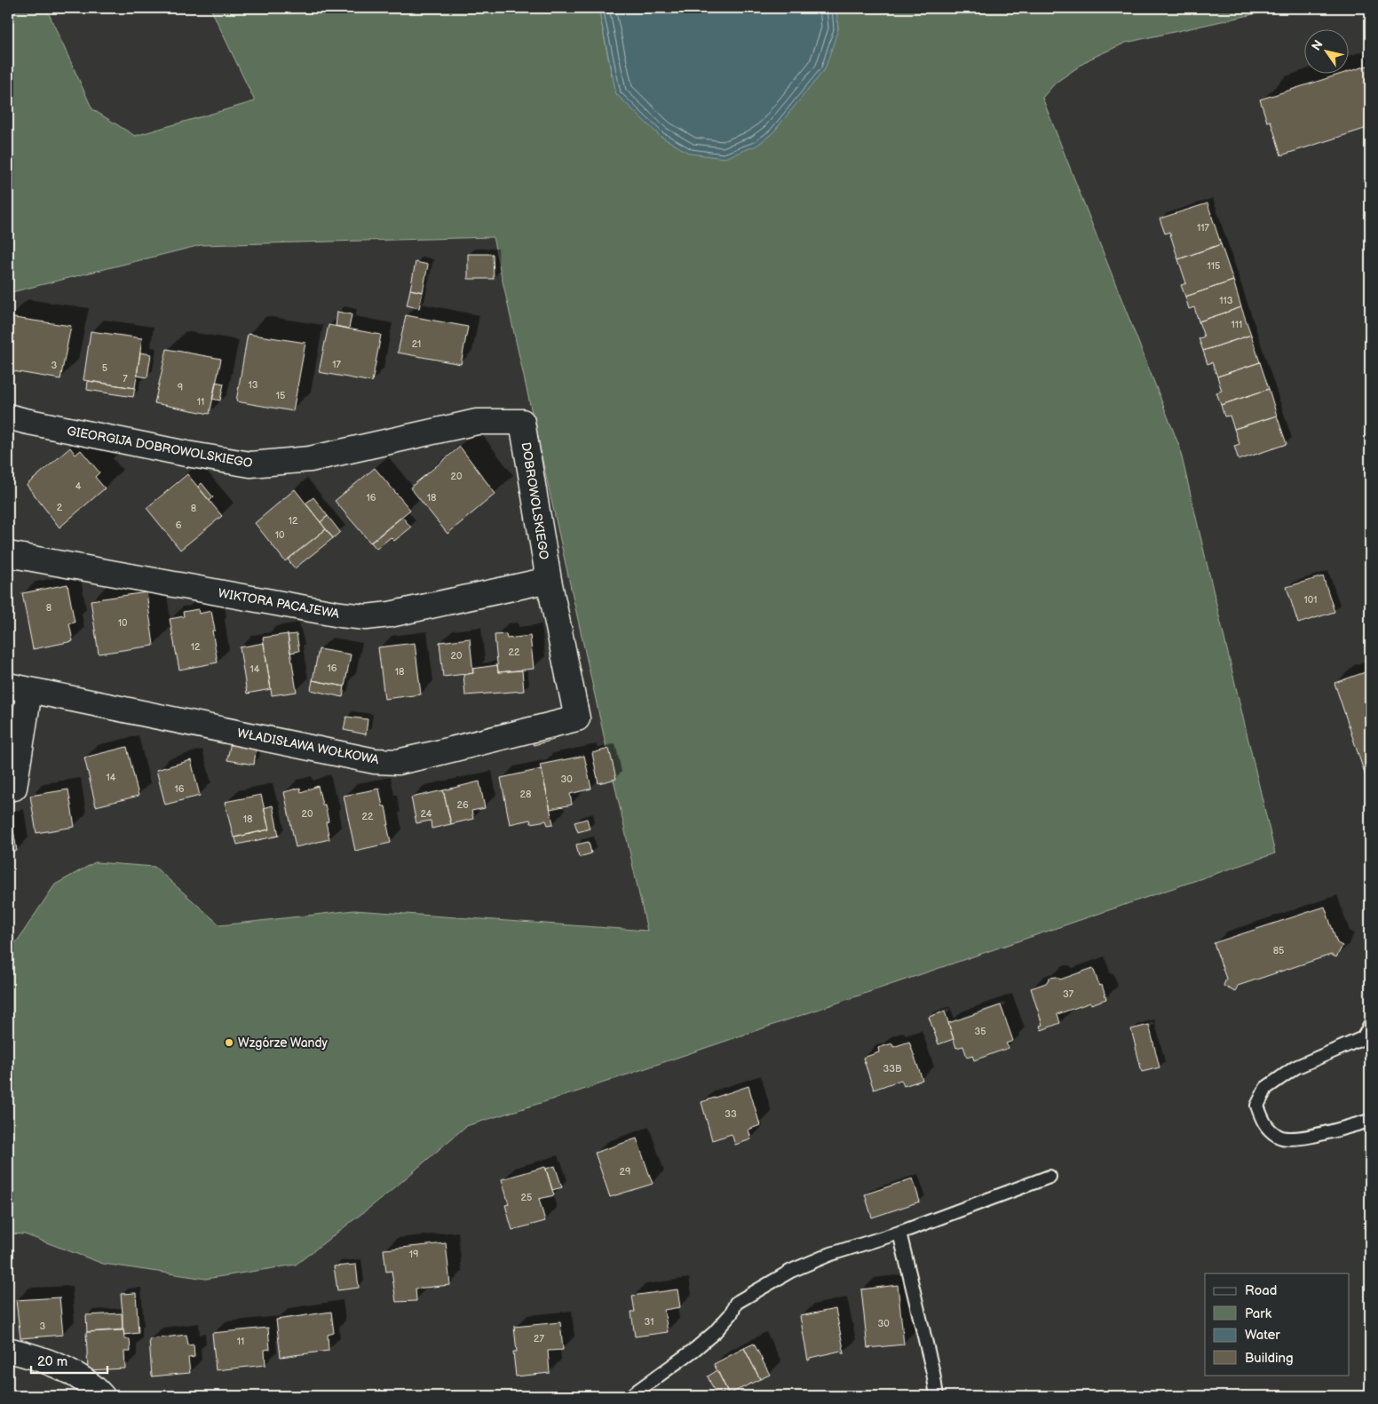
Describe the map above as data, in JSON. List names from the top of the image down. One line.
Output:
{"streets":{"street":["GIEORGIJA DOBROWOLSKIEGO","DOBROWOLSKIEGO","WIKTORA PACAJEWA","WŁADISŁAWA WOŁKOWA"]},"crossings":[["GIEORGIJA DOBROWOLSKIEGO","DOBROWOLSKIEGO"],["DOBROWOLSKIEGO","WIKTORA PACAJEWA"],["DOBROWOLSKIEGO","WŁADISŁAWA WOŁKOWA"],["WIKTORA PACAJEWA","WŁADISŁAWA WOŁKOWA"]],"places":["Wzgórze Wandy"],"house_numbers":["117","115","113","111","21","17","3","5","7","13","9","15","11","20","4","16","18","2","8","12","6","10","101","8","10","12","22","20","16","14","18","14","30","16","28","26","20","24","22","18","85","37","35","33B","33","29","25","19","31","30","3","27","11"],"legend":["Road","Park","Water","Building"],"scale_bar":"20 m","north":"top left"}
